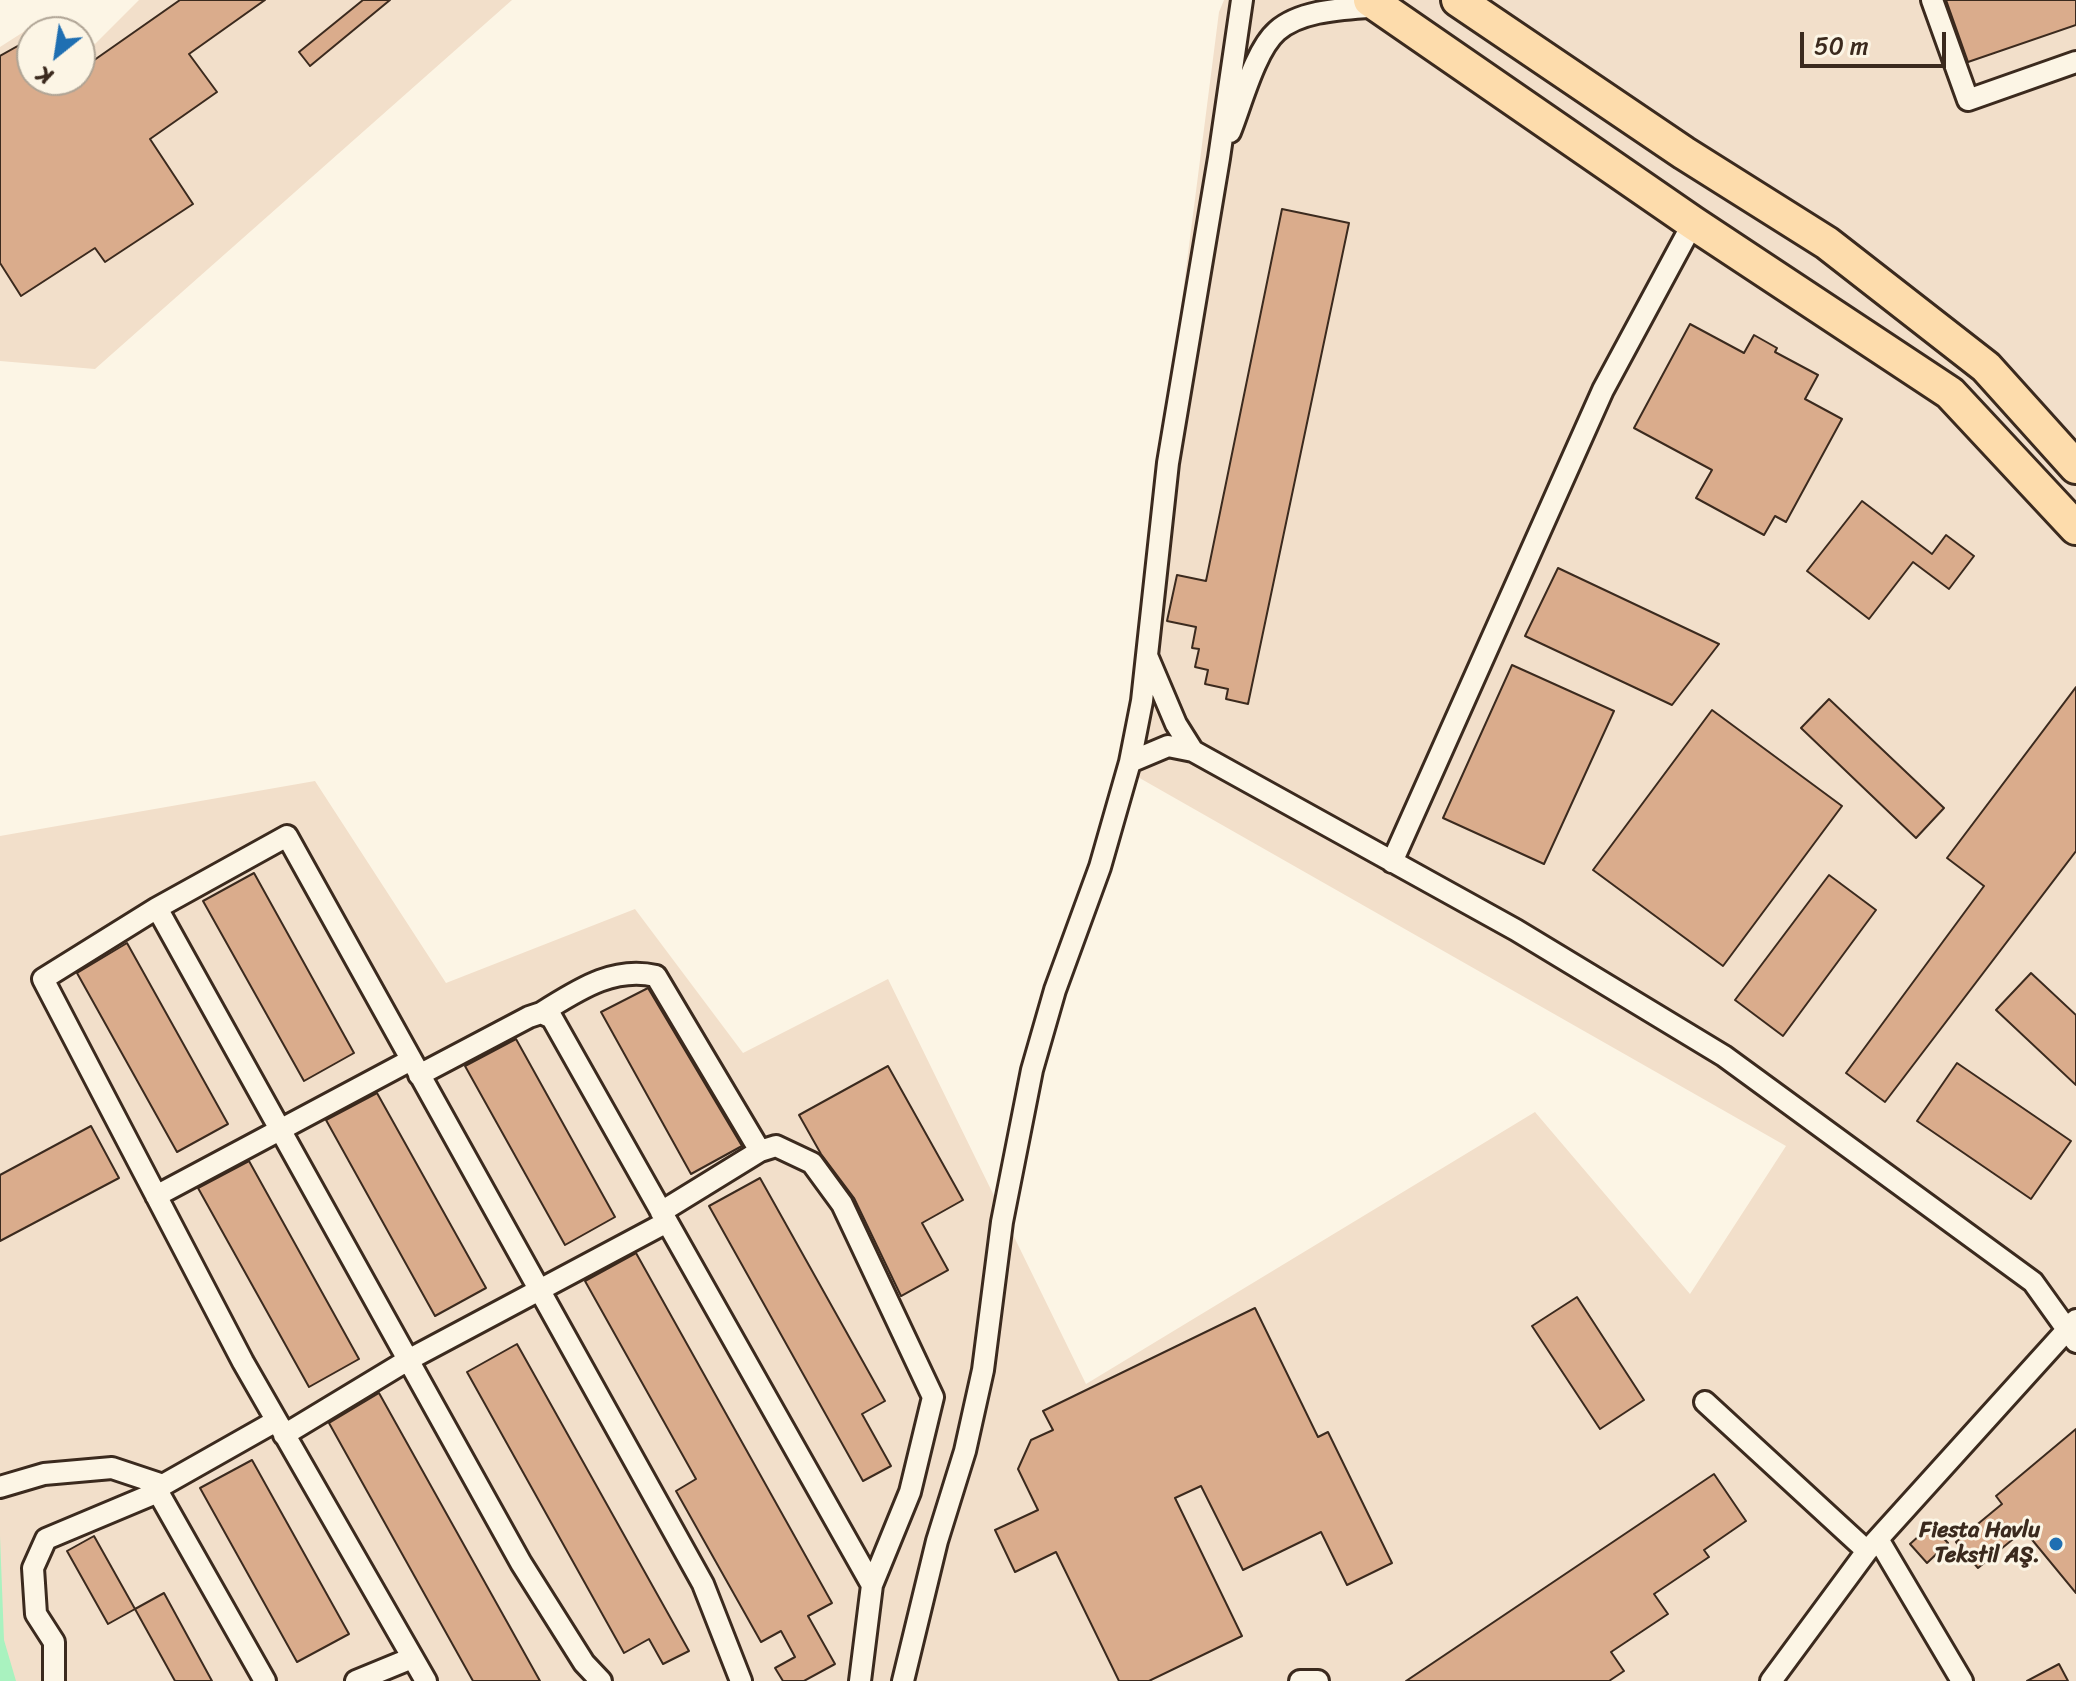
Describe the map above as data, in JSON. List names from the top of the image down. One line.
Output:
{"places":["Fiesta Havlu Tekstil AŞ."],"scale_bar":"50 m","north":"bottom left"}
